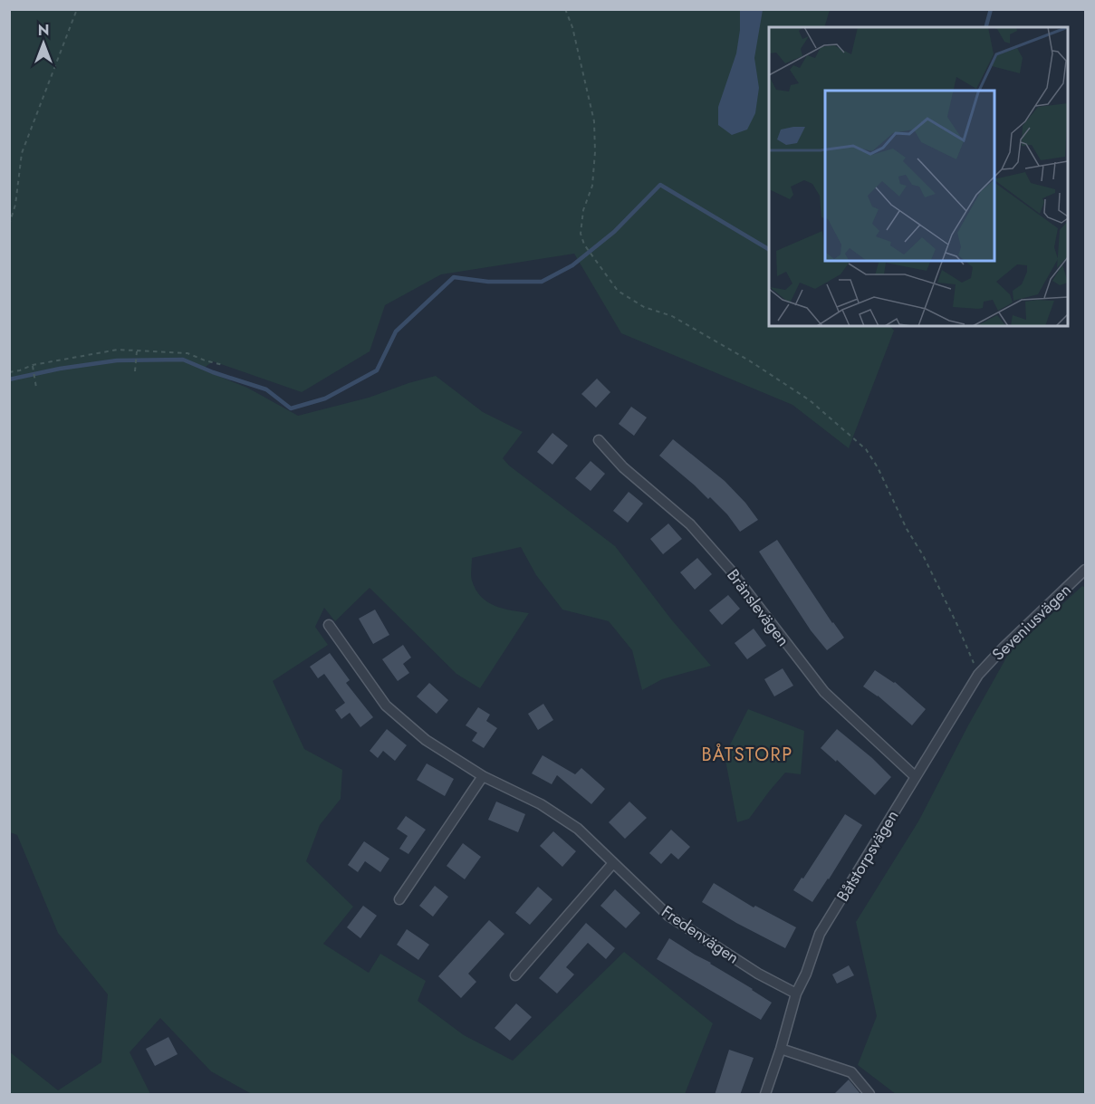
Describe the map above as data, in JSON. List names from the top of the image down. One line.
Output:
{"streets":{"street":["Bränslevägen","Seveniusvägen","Båtstorpsvägen","Fredenvägen"]},"crossings":[["Bränslevägen","Båtstorpsvägen"],["Seveniusvägen","Båtstorpsvägen"],["Båtstorpsvägen","Fredenvägen"]],"districts":["BÅTSTORP"],"north":"top"}
